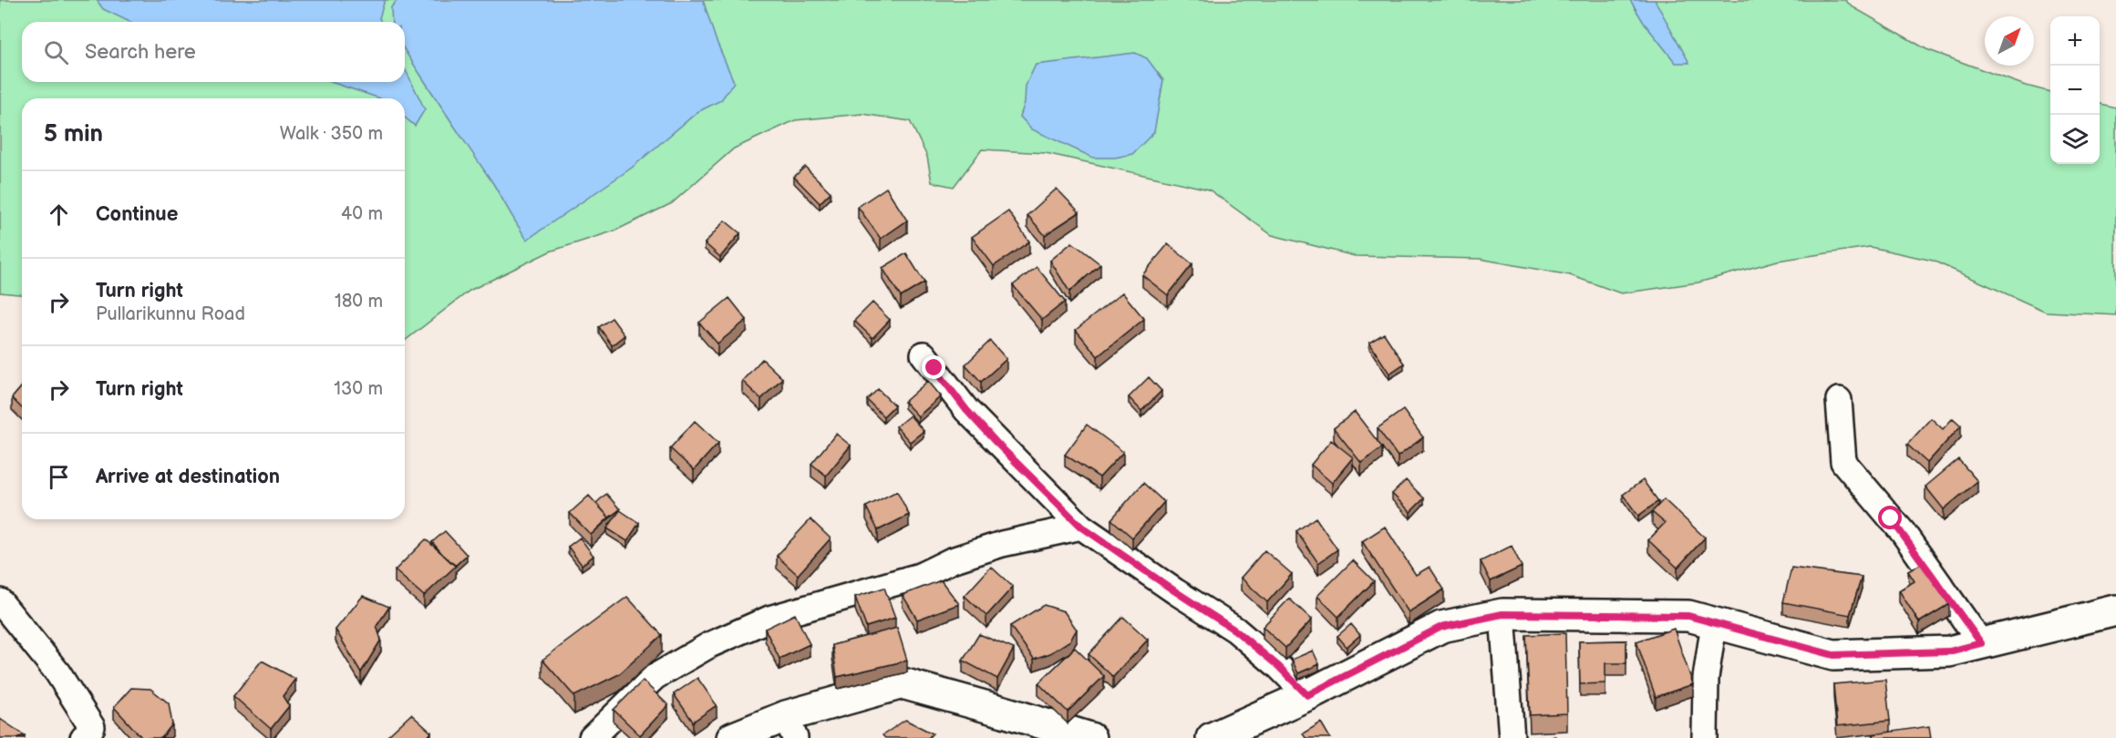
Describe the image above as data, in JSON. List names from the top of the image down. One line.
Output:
{"north":"top right","page":{"map_buttons":["+","−"],"search":"Search here","heading":["5 min","Walk · 350 m"],"list":[["Continue","40 m"],["Turn right","Pullarikunnu Road","180 m"],["Turn right","130 m"],"Arrive at destination"]}}
